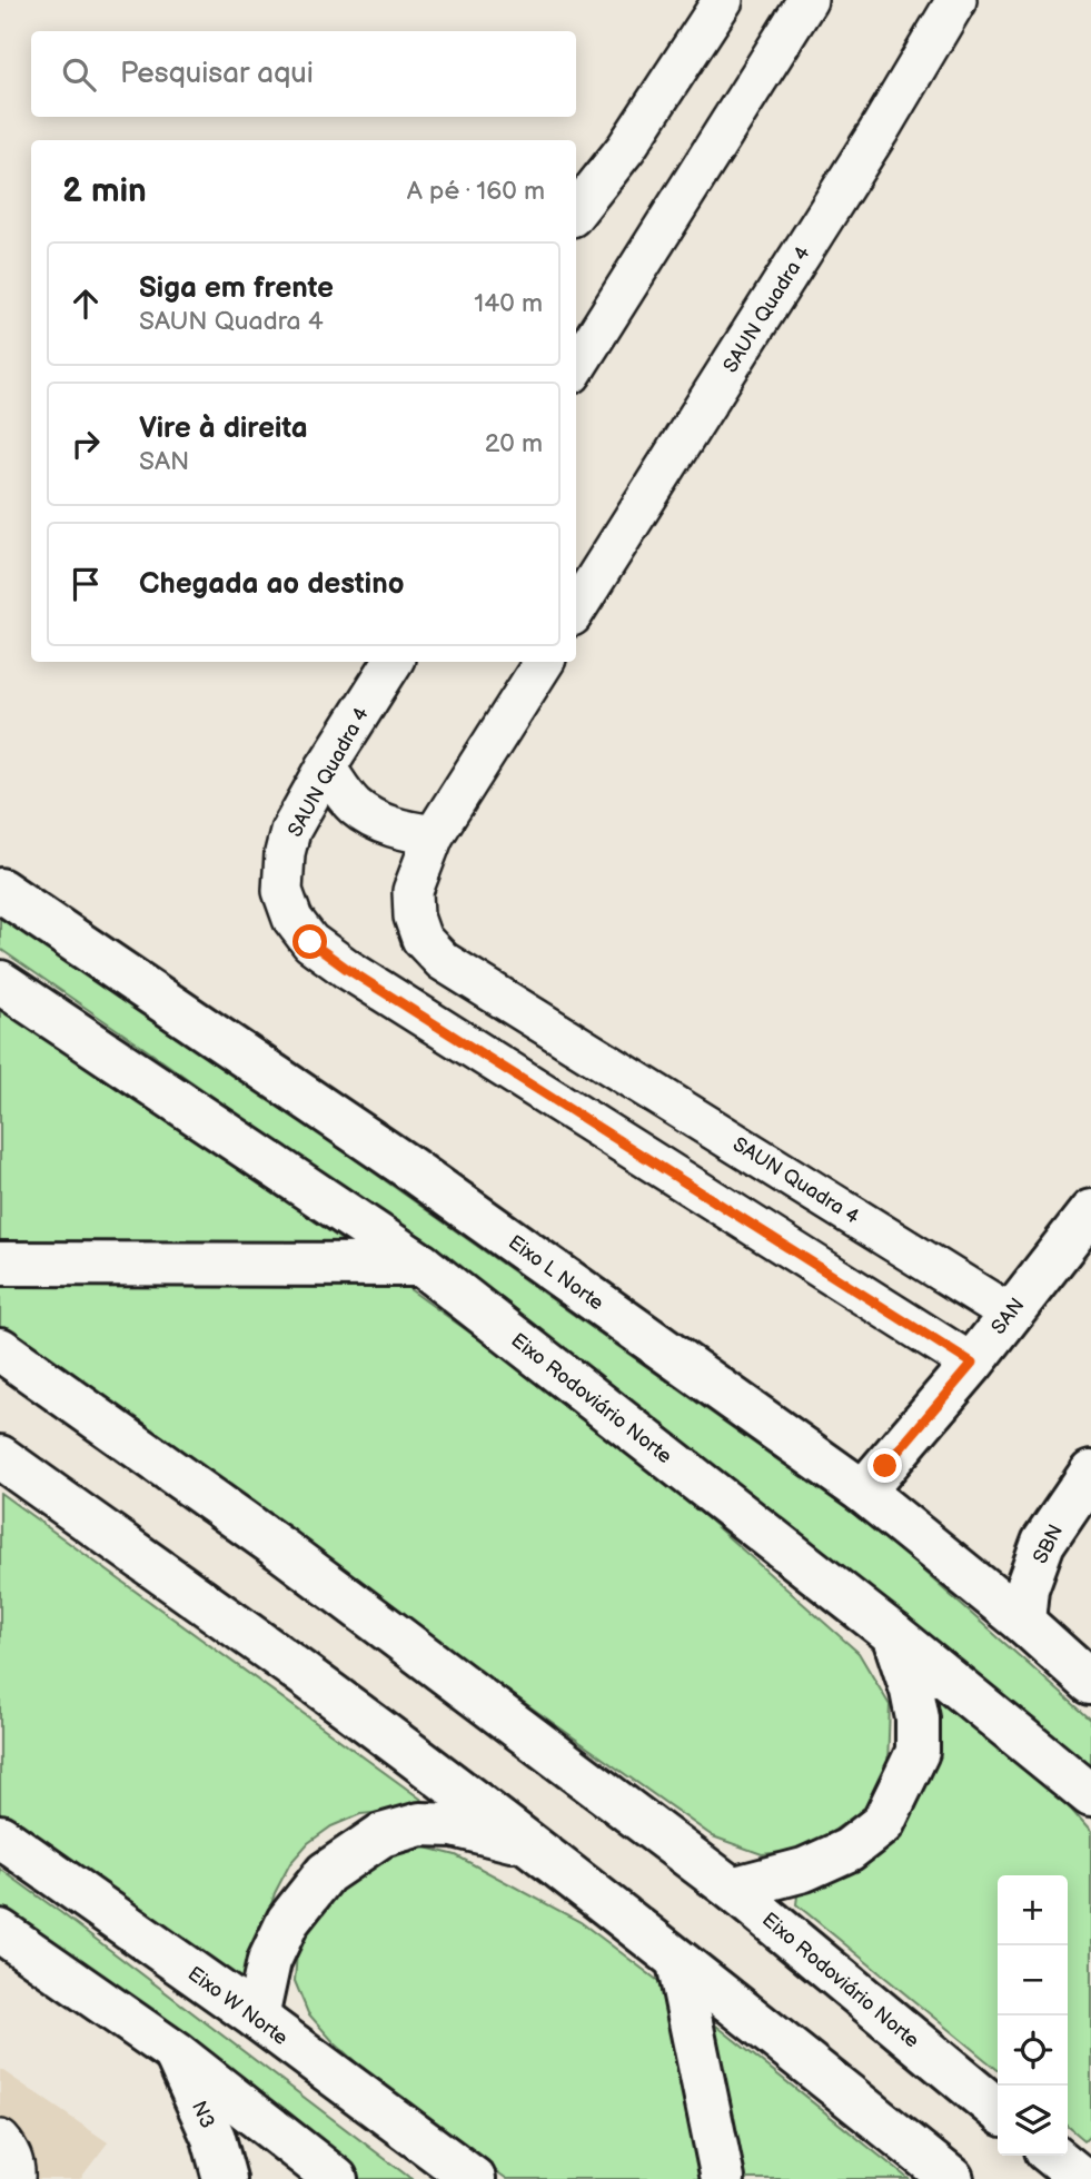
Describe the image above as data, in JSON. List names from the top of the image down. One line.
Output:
{"streets":{"main road":["Eixo L Norte","SAN","Eixo Rodoviário Norte","SBN","Eixo W Norte","N3"],"street":["SAUN Quadra 4"]},"crossings":[["SAUN Quadra 4","SAN"],["Eixo L Norte","SAN"],["Eixo L Norte","SBN"]],"page":{"search":"Pesquisar aqui","heading":["2 min","A pé · 160 m"],"list":[["Siga em frente","SAUN Quadra 4","140 m"],["Vire à direita","SAN","20 m"],"Chegada ao destino"],"map_buttons":["+","−"]}}
